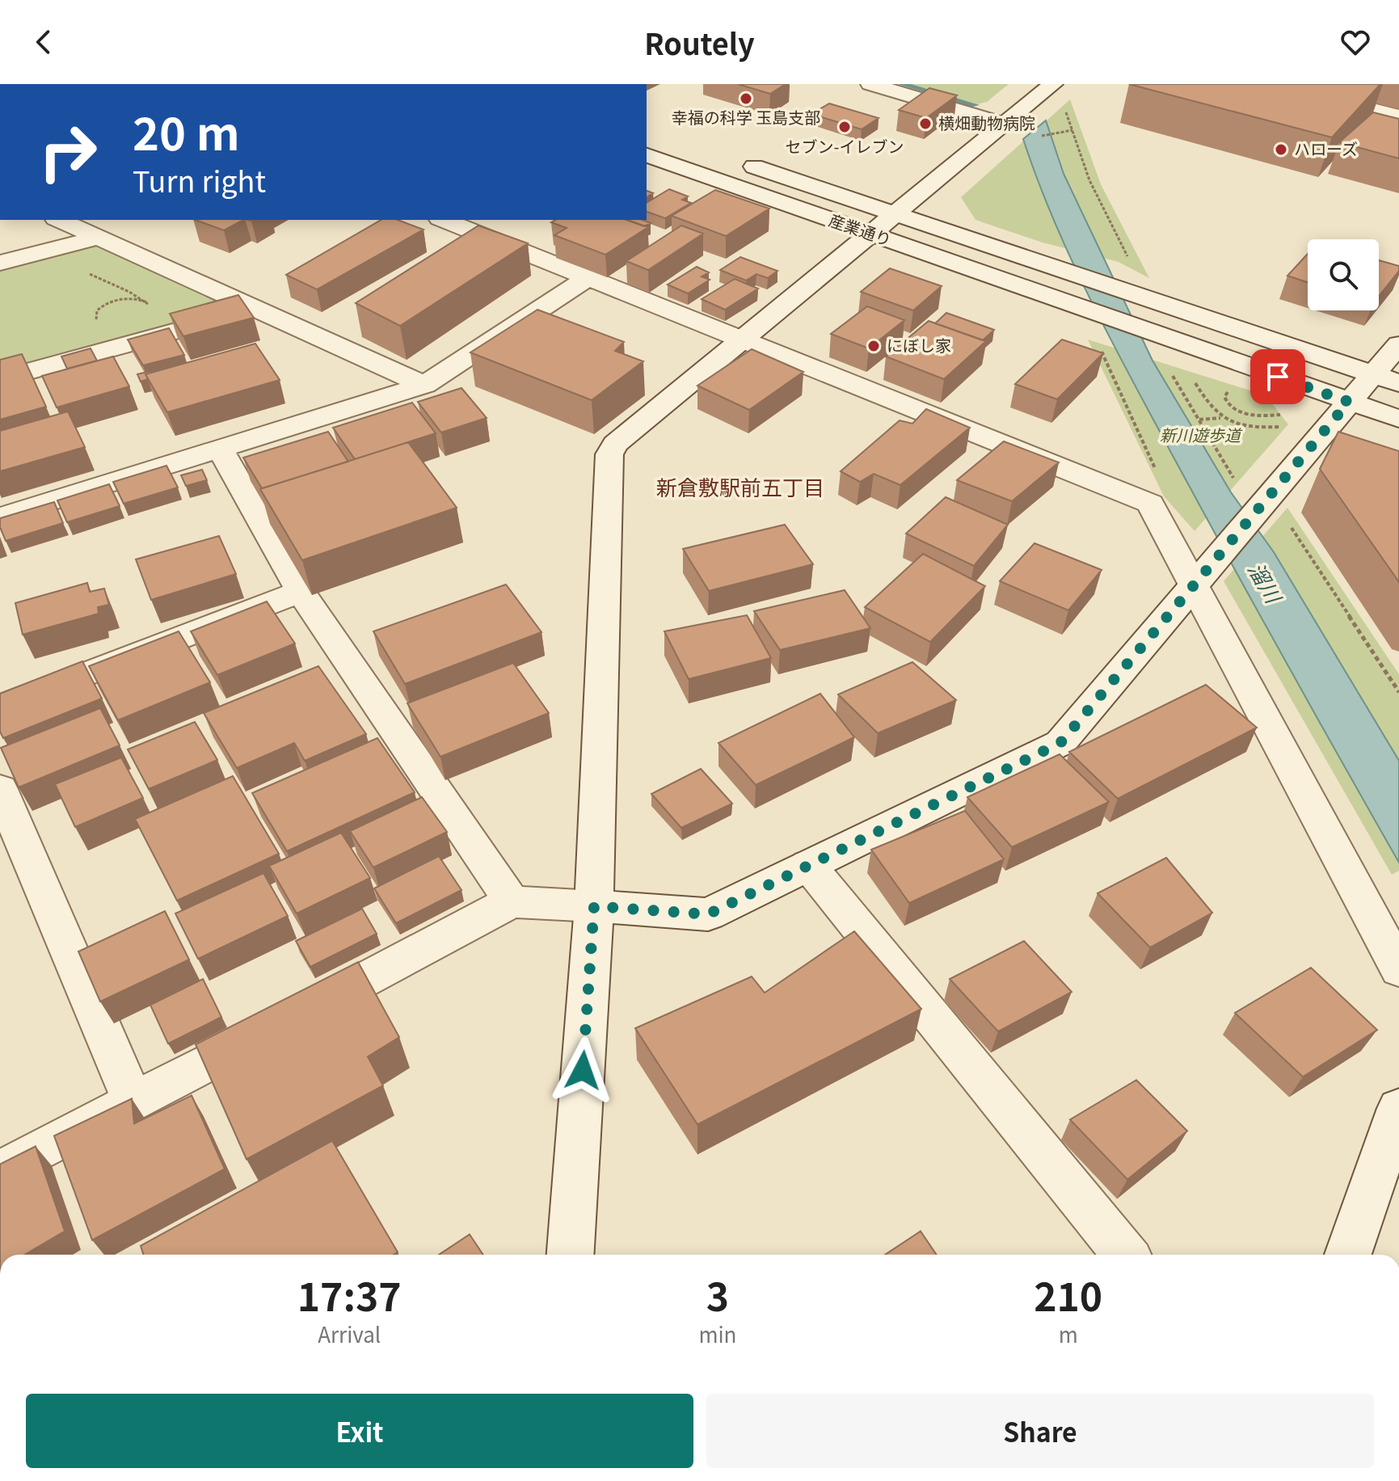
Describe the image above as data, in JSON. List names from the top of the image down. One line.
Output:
{"streets":{"street":["産業通り"]},"districts":["新倉敷駅前五丁目"],"water":["溜川"],"parks":["新川遊歩道"],"places":["幸福の科学 玉島支部","横畑動物病院","セブン-イレブン","ハローズ","にぼし家"],"page":{"header":"Routely","turn":["20 m","Turn right"],"eta":["17:37","Arrival","3","min","210","m"],"buttons":["Exit","Share"]}}
